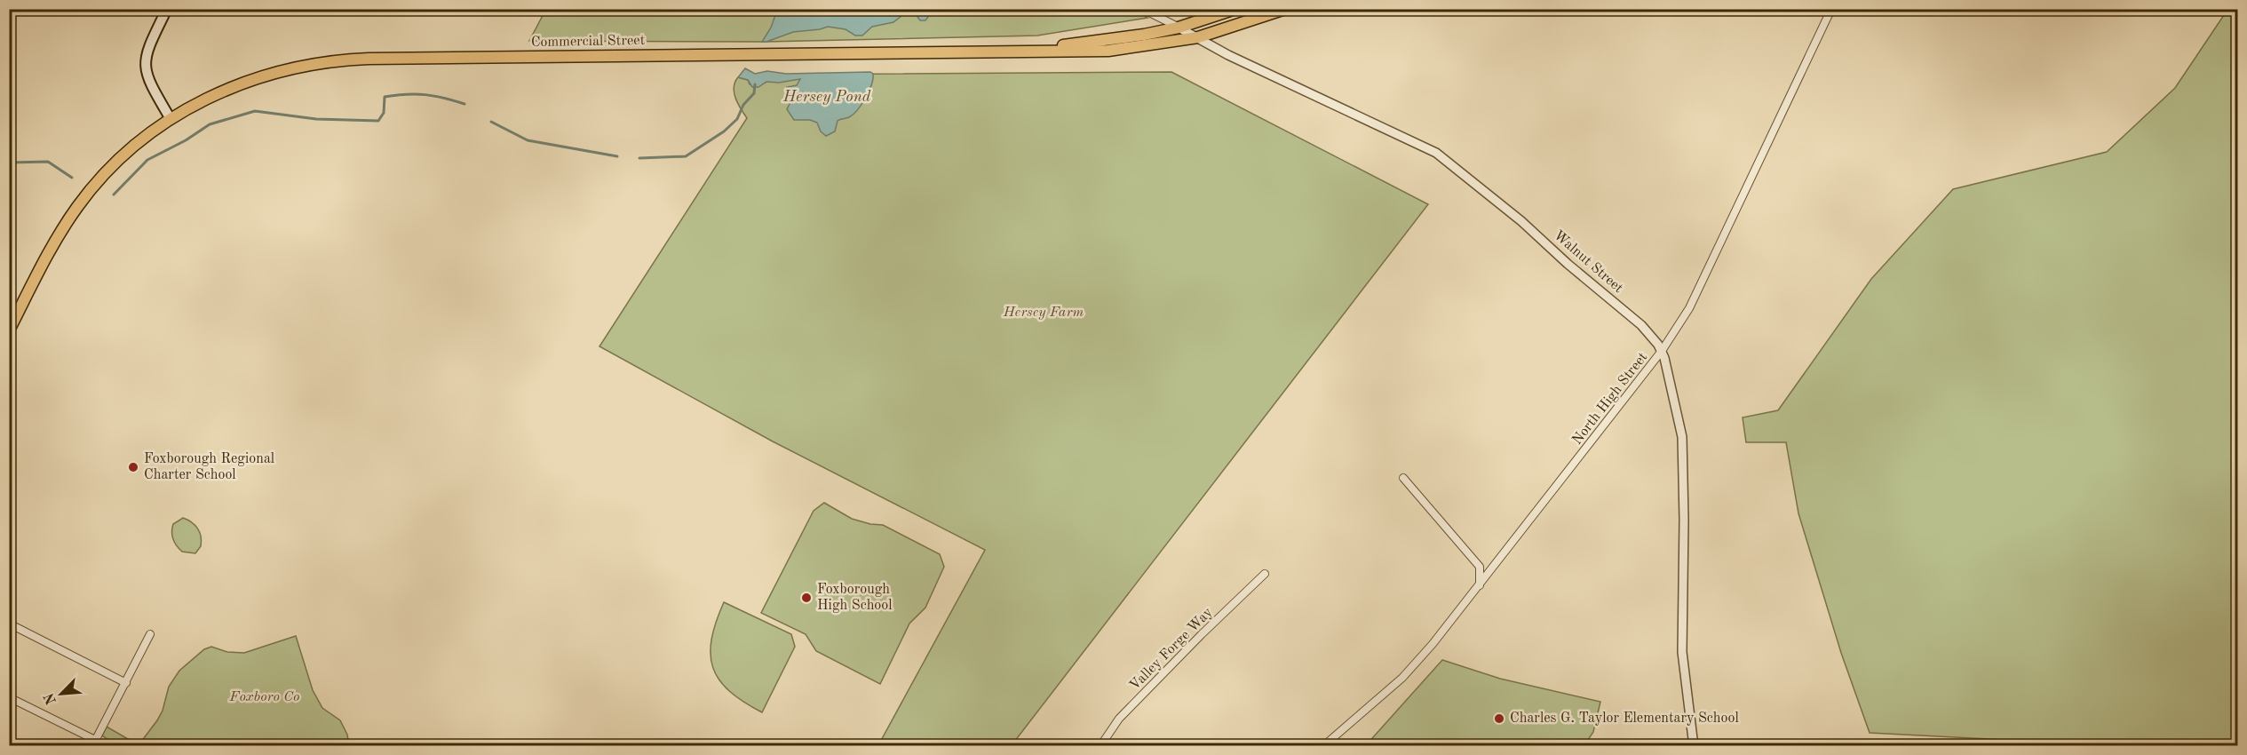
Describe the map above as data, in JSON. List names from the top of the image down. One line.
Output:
{"streets":{"main road":["Commercial Street"],"street":["Walnut Street","North High Street","Valley Forge Way"]},"crossings":[["Commercial Street","Walnut Street"],["Walnut Street","North High Street"]],"water":["Hersey Pond"],"parks":["Hersey Farm","Foxboro Co"],"places":["Foxborough Regional Charter School","Foxborough High School","Charles G. Taylor Elementary School"],"north":"bottom left"}
